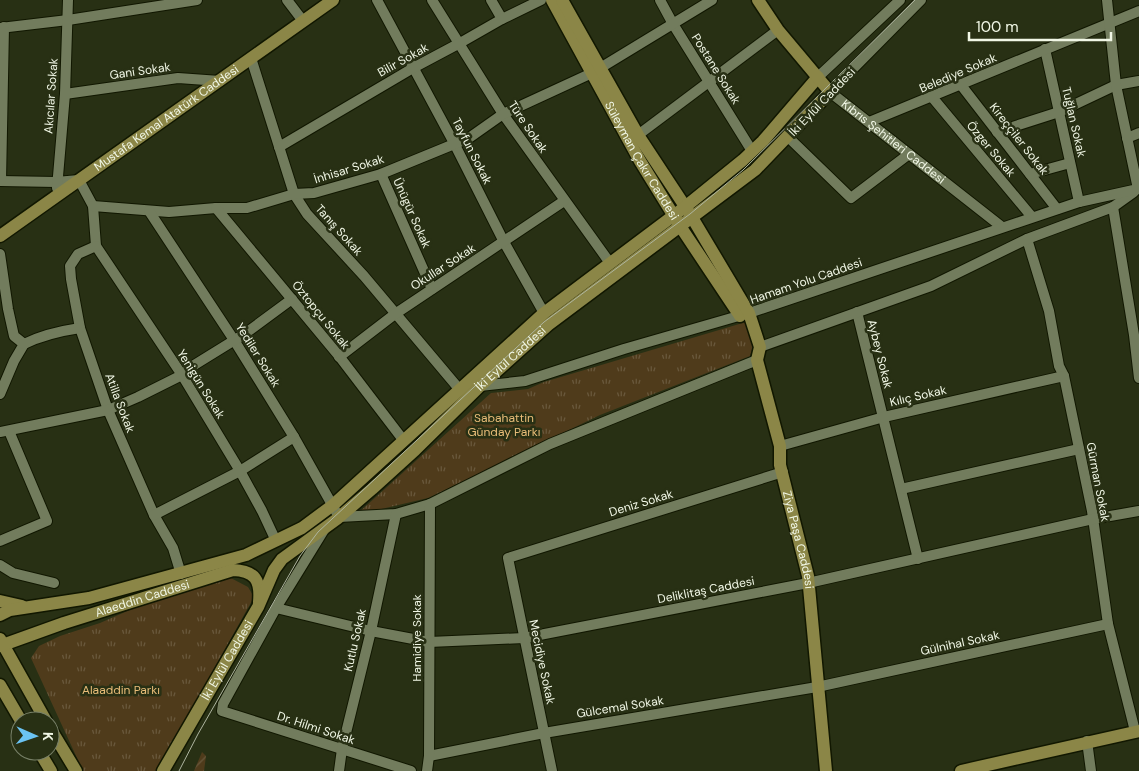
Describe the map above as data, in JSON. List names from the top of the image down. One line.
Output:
{"streets":{"main road":["İki Eylül Caddesi","Mustafa Kemal Atatürk Caddesi","Kıbrıs Şehitleri Caddesi","Süleyman Çakır Caddesi","Ziya Paşa Caddesi","Alaeddin Caddesi"],"street":["Bilir Sokak","Postane Sokak","Gani Sokak","Belediye Sokak","Akıcılar Sokak","Tuğlan Sokak","Türe Sokak","Kireççiler Sokak","Özger Sokak","Tayfun Sokak","İnhisar Sokak","Ünügür Sokak","Tanış Sokak","Okullar Sokak","Hamam Yolu Caddesi","Öztopçu Sokak","Aybey Sokak","Yediler Sokak","Yenigün Sokak","Kılıç Sokak","Atilla Sokak","Gürman Sokak","Deniz Sokak","Deliklitaş Caddesi","Hamidiye Sokak","Kutlu Sokak","Gülnihal Sokak","Mecidiye Sokak","Gülcemal Sokak","Dr. Hilmi Sokak"]},"crossings":[["Bilir Sokak","Türe Sokak"],["Bilir Sokak","Tayfun Sokak"],["Bilir Sokak","Tanış Sokak"],["Postane Sokak","İki Eylül Caddesi"],["Postane Sokak","İnhisar Sokak"],["Gani Sokak","Akıcılar Sokak"],["Gani Sokak","Mustafa Kemal Atatürk Caddesi"],["Belediye Sokak","Tuğlan Sokak"],["Belediye Sokak","Kireççiler Sokak"],["Belediye Sokak","Kıbrıs Şehitleri Caddesi"],["Belediye Sokak","Özger Sokak"],["Akıcılar Sokak","Mustafa Kemal Atatürk Caddesi"],["İki Eylül Caddesi","Türe Sokak"],["İki Eylül Caddesi","Kıbrıs Şehitleri Caddesi"],["İki Eylül Caddesi","Tayfun Sokak"],["İki Eylül Caddesi","Süleyman Çakır Caddesi"],["İki Eylül Caddesi","Tanış Sokak"],["İki Eylül Caddesi","Hamam Yolu Caddesi"],["İki Eylül Caddesi","Öztopçu Sokak"],["İki Eylül Caddesi","Yediler Sokak"],["İki Eylül Caddesi","Yenigün Sokak"],["İki Eylül Caddesi","Alaeddin Caddesi"],["Mustafa Kemal Atatürk Caddesi","Tanış Sokak"],["Tuğlan Sokak","Hamam Yolu Caddesi"],["Türe Sokak","İnhisar Sokak"],["Türe Sokak","Okullar Sokak"],["Kireççiler Sokak","Hamam Yolu Caddesi"],["Kıbrıs Şehitleri Caddesi","Hamam Yolu Caddesi"],["Özger Sokak","Hamam Yolu Caddesi"],["Tayfun Sokak","İnhisar Sokak"],["Tayfun Sokak","Okullar Sokak"],["Süleyman Çakır Caddesi","İnhisar Sokak"],["Süleyman Çakır Caddesi","Hamam Yolu Caddesi"],["İnhisar Sokak","Ünügür Sokak"],["İnhisar Sokak","Tanış Sokak"],["İnhisar Sokak","Öztopçu Sokak"],["İnhisar Sokak","Yediler Sokak"],["Ünügür Sokak","Okullar Sokak"],["Tanış Sokak","Okullar Sokak"],["Okullar Sokak","Öztopçu Sokak"],["Aybey Sokak","Kılıç Sokak"],["Aybey Sokak","Deliklitaş Caddesi"],["Yenigün Sokak","Atilla Sokak"],["Yenigün Sokak","Alaeddin Caddesi"],["Kılıç Sokak","Gürman Sokak"],["Kılıç Sokak","Ziya Paşa Caddesi"],["Atilla Sokak","Alaeddin Caddesi"],["Gürman Sokak","Deliklitaş Caddesi"],["Gürman Sokak","Gülnihal Sokak"],["Deniz Sokak","Ziya Paşa Caddesi"],["Deniz Sokak","Mecidiye Sokak"],["Ziya Paşa Caddesi","Deliklitaş Caddesi"],["Ziya Paşa Caddesi","Gülnihal Sokak"],["Ziya Paşa Caddesi","Gülcemal Sokak"],["Deliklitaş Caddesi","Hamidiye Sokak"],["Deliklitaş Caddesi","Kutlu Sokak"],["Deliklitaş Caddesi","Mecidiye Sokak"],["Deliklitaş Caddesi","Dr. Hilmi Sokak"],["Hamidiye Sokak","Gülcemal Sokak"],["Kutlu Sokak","Dr. Hilmi Sokak"],["Gülnihal Sokak","Gülcemal Sokak"],["Mecidiye Sokak","Gülcemal Sokak"]],"parks":["Sabahattin Günday Parkı","Alaaddin Parkı"],"scale_bar":"100 m","north":"right"}
